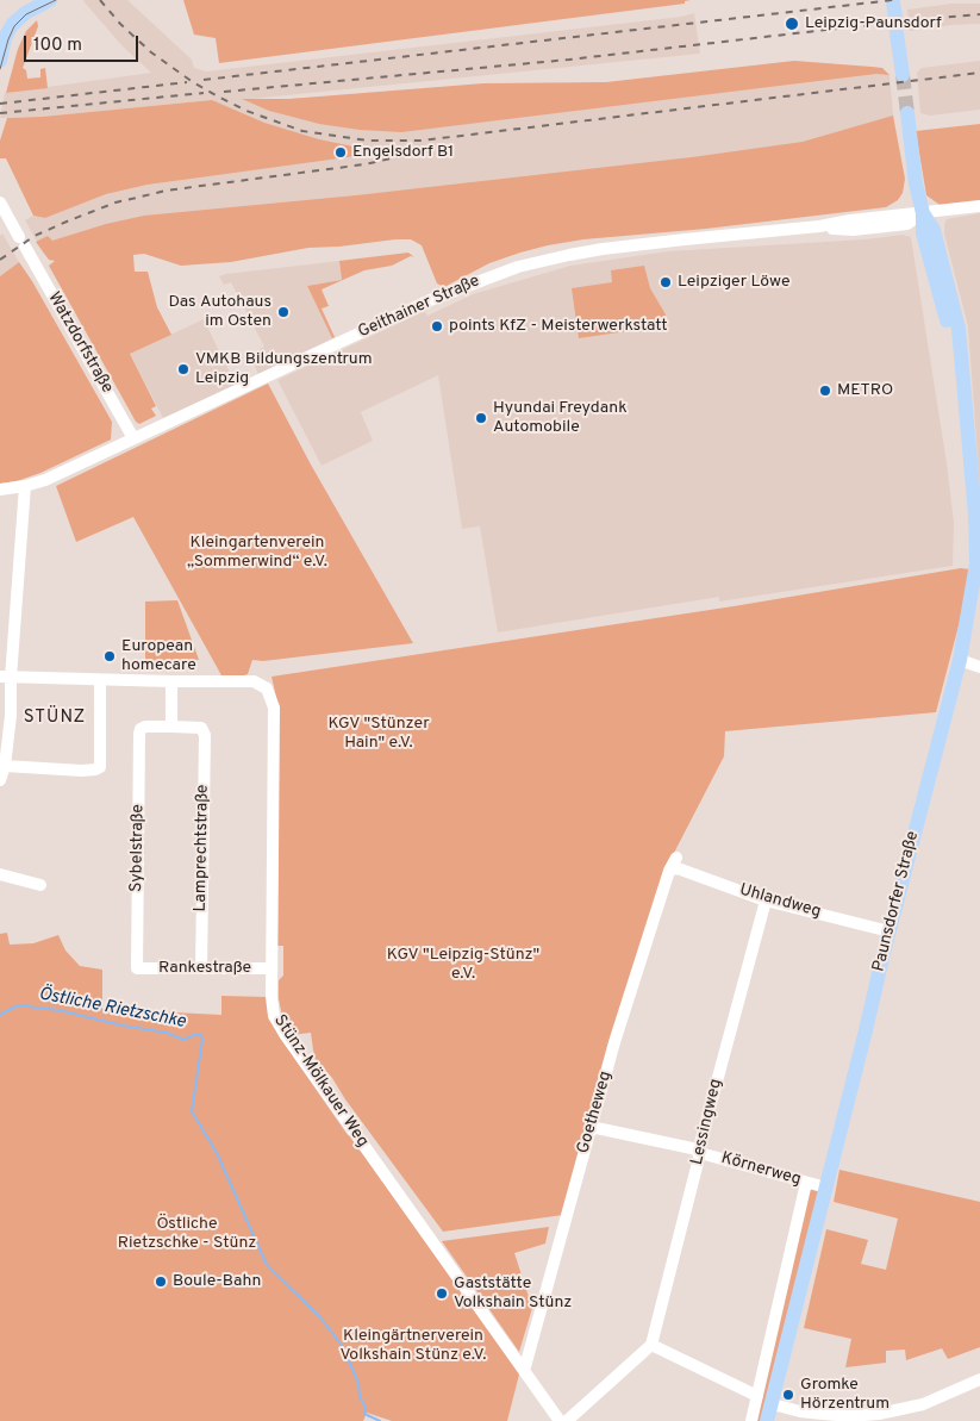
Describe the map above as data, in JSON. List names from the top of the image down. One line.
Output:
{"streets":{"main road":["Paunsdorfer Straße"],"street":["Geithainer Straße","Watzdorfstraße","Sybelstraße","Lamprechtstraße","Uhlandweg","Rankestraße","Stünz-Mölkauer Weg","Goetheweg","Lessingweg","Körnerweg"]},"crossings":[["Geithainer Straße","Watzdorfstraße"],["Geithainer Straße","Paunsdorfer Straße"],["Sybelstraße","Lamprechtstraße"],["Sybelstraße","Rankestraße"],["Lamprechtstraße","Rankestraße"],["Uhlandweg","Paunsdorfer Straße"],["Uhlandweg","Goetheweg"],["Uhlandweg","Lessingweg"],["Paunsdorfer Straße","Körnerweg"],["Rankestraße","Stünz-Mölkauer Weg"],["Stünz-Mölkauer Weg","Goetheweg"],["Goetheweg","Körnerweg"],["Lessingweg","Körnerweg"]],"districts":["STÜNZ"],"water":["Östliche Rietzschke"],"parks":["Kleingartenverein „Sommerwind“ e.V.","KGV \"Stünzer Hain\" e.V.","KGV \"Leipzig-Stünz\" e.V.","Östliche Rietzschke - Stünz","Kleingärtnerverein Volkshain Stünz e.V."],"places":["Leipzig-Paunsdorf","Engelsdorf B1","Leipziger Löwe","Das Autohaus im Osten","points KfZ - Meisterwerkstatt","VMKB Bildungszentrum Leipzig","METRO","Hyundai Freydank Automobile","European homecare","Boule-Bahn","Gaststätte Volkshain Stünz","Gromke Hörzentrum"],"scale_bar":"100 m"}
